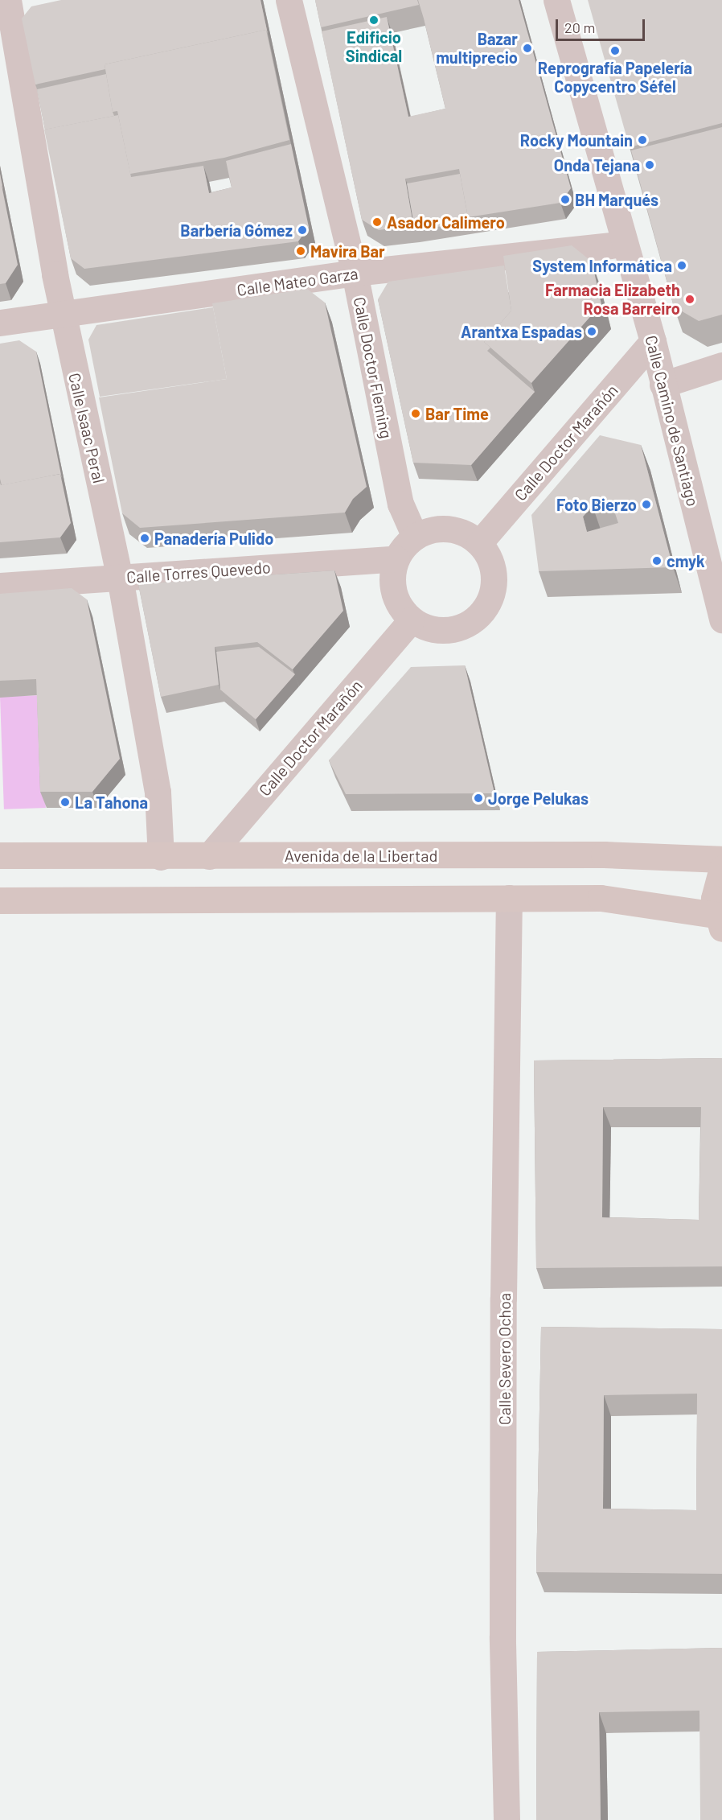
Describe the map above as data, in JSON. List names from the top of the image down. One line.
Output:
{"streets":{"main road":["Avenida de la Libertad"],"street":["Calle Mateo Garza","Calle Doctor Fleming","Calle Camino de Santiago","Calle Isaac Peral","Calle Doctor Marañón","Calle Torres Quevedo","Calle Severo Ochoa"]},"crossings":[["Calle Mateo Garza","Calle Doctor Fleming"],["Calle Mateo Garza","Calle Camino de Santiago"],["Calle Mateo Garza","Calle Isaac Peral"],["Calle Doctor Fleming","Calle Doctor Marañón"],["Calle Doctor Fleming","Calle Torres Quevedo"],["Calle Camino de Santiago","Calle Doctor Marañón"],["Calle Isaac Peral","Calle Torres Quevedo"],["Calle Isaac Peral","Avenida de la Libertad"],["Calle Doctor Marañón","Calle Torres Quevedo"],["Calle Doctor Marañón","Avenida de la Libertad"]],"places":["Edificio Sindical","Bazar multiprecio","Reprografía Papelería Copycentro Séfel","Rocky Mountain","Onda Tejana","BH Marqués","Asador Calimero","Barbería Gómez","Mavira Bar","System Informática","Farmacia Elizabeth Rosa Barreiro","Arantxa Espadas","Bar Time","Foto Bierzo","Panadería Pulido","cmyk","Jorge Pelukas","La Tahona"],"scale_bar":"20 m"}
